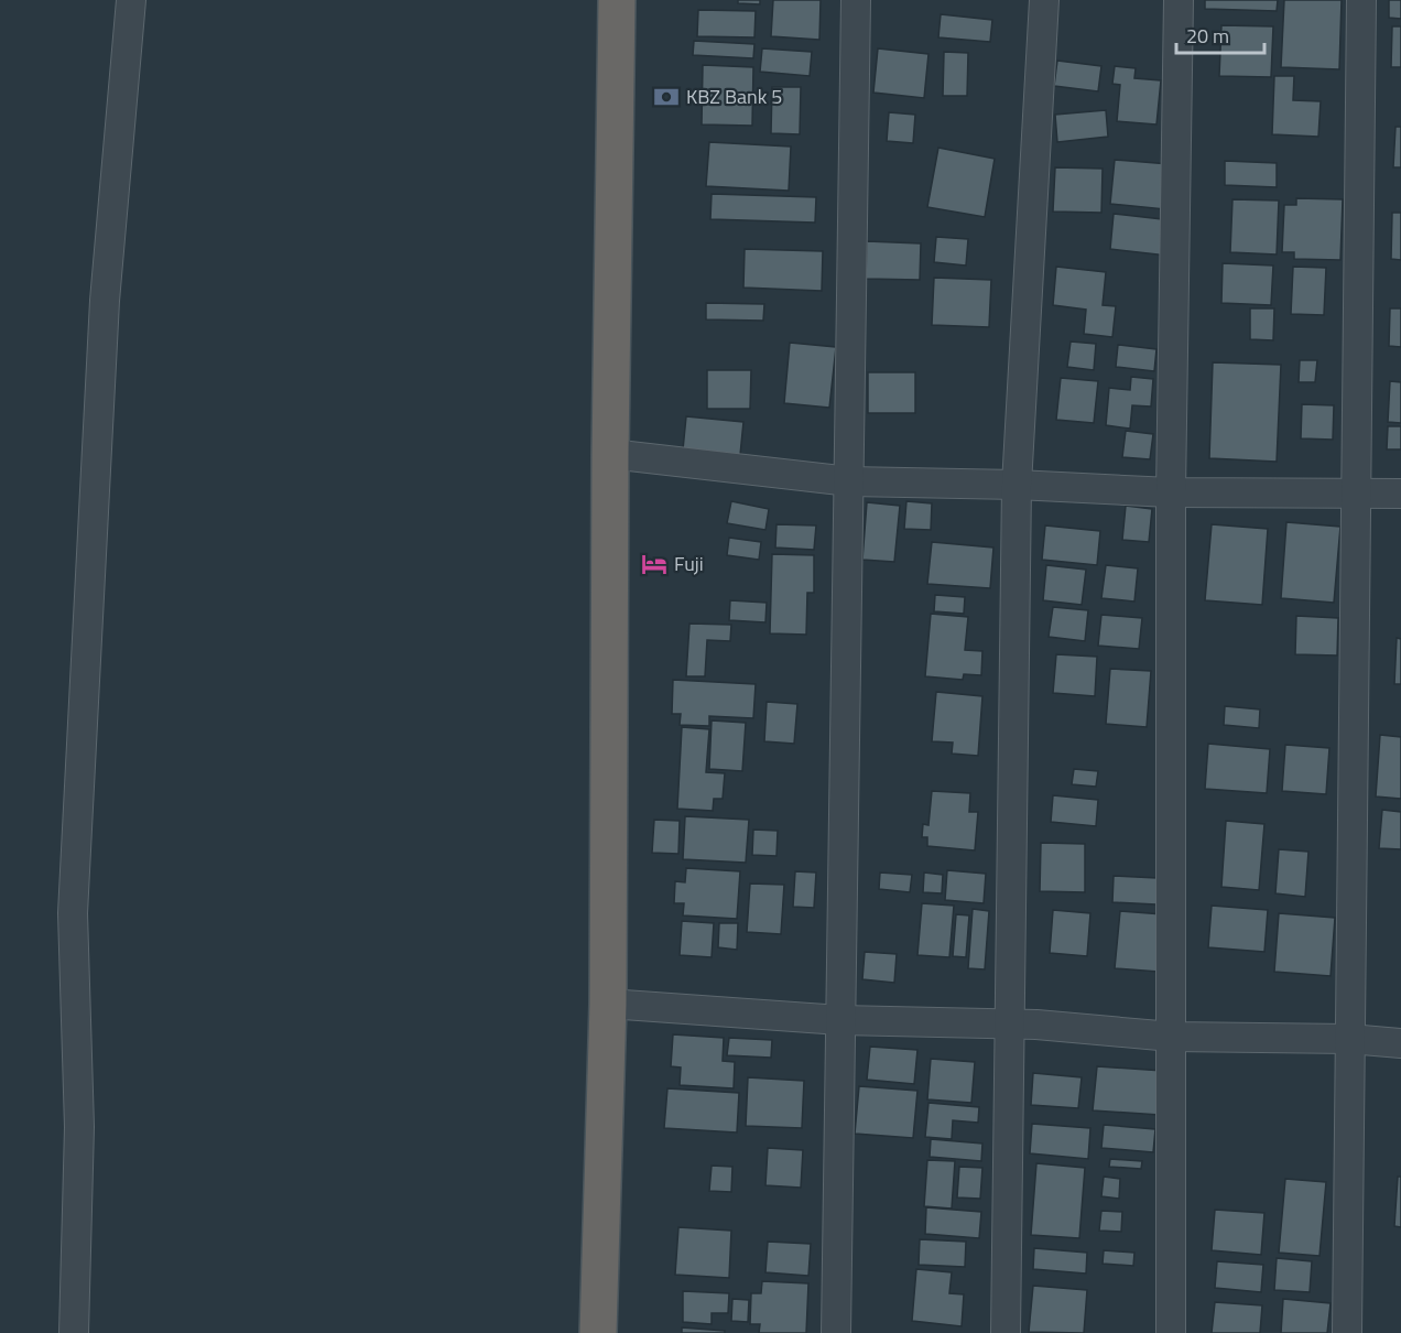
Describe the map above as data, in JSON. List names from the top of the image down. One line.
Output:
{"places":{"bank":["KBZ Bank 5"],"hotel":["Fuji"]},"scale_bar":"20 m"}
